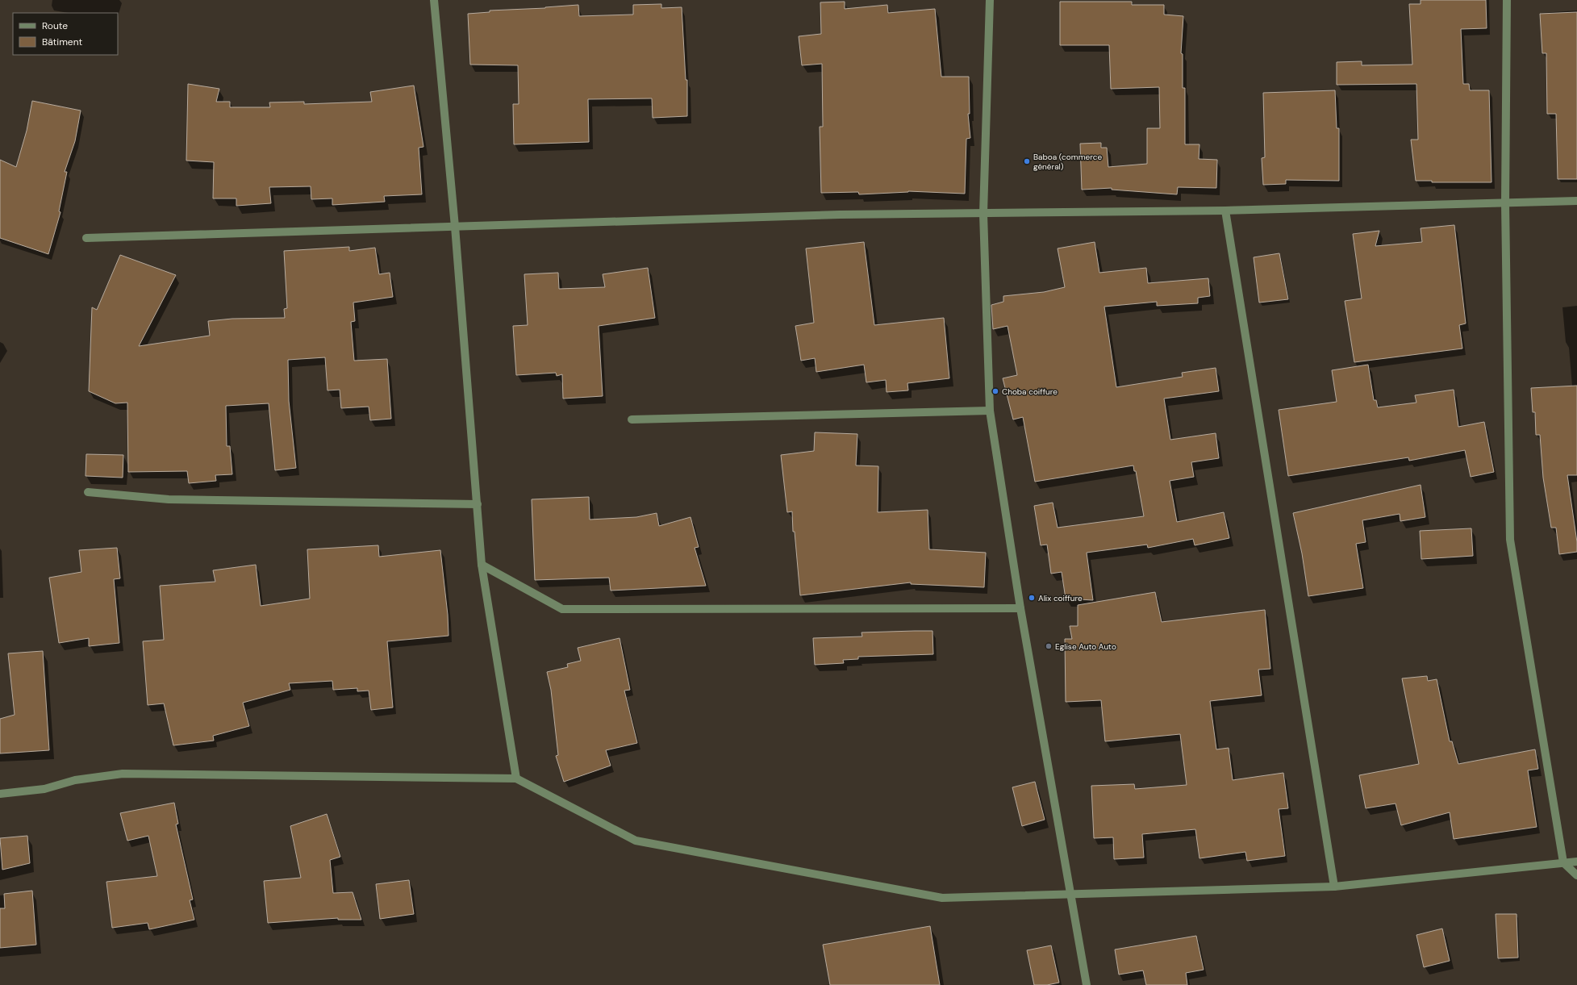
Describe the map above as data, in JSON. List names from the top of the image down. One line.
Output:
{"places":["Baboa (commerce général)","Choba coiffure","Alix coiffure","Eglise Auto Auto"],"legend":["Route","Bâtiment"]}
